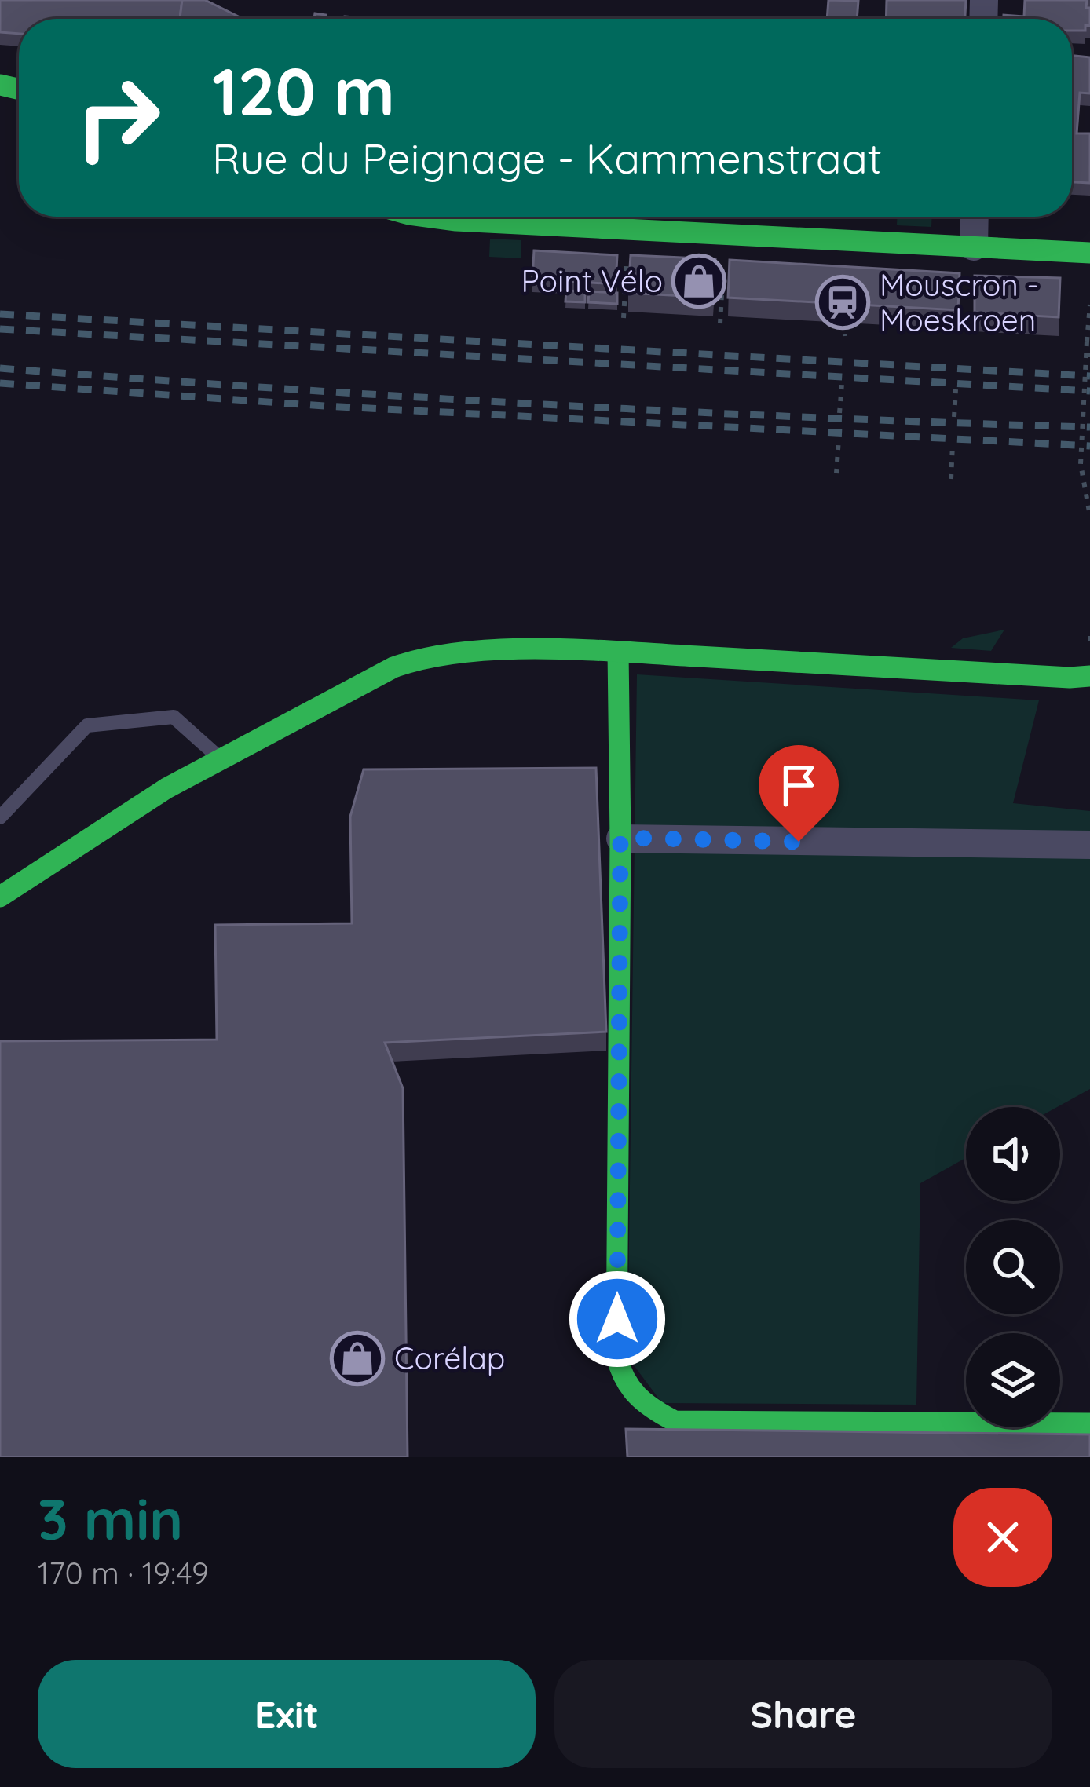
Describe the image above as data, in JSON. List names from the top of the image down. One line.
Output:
{"places":{"shop":["Point Vélo","Corélap"],"station":["Mouscron - Moeskroen"]},"page":{"turn":["120 m","Rue du Peignage - Kammenstraat"],"heading":["3 min","170 m · 19:49"],"buttons":["Exit","Share"]}}
